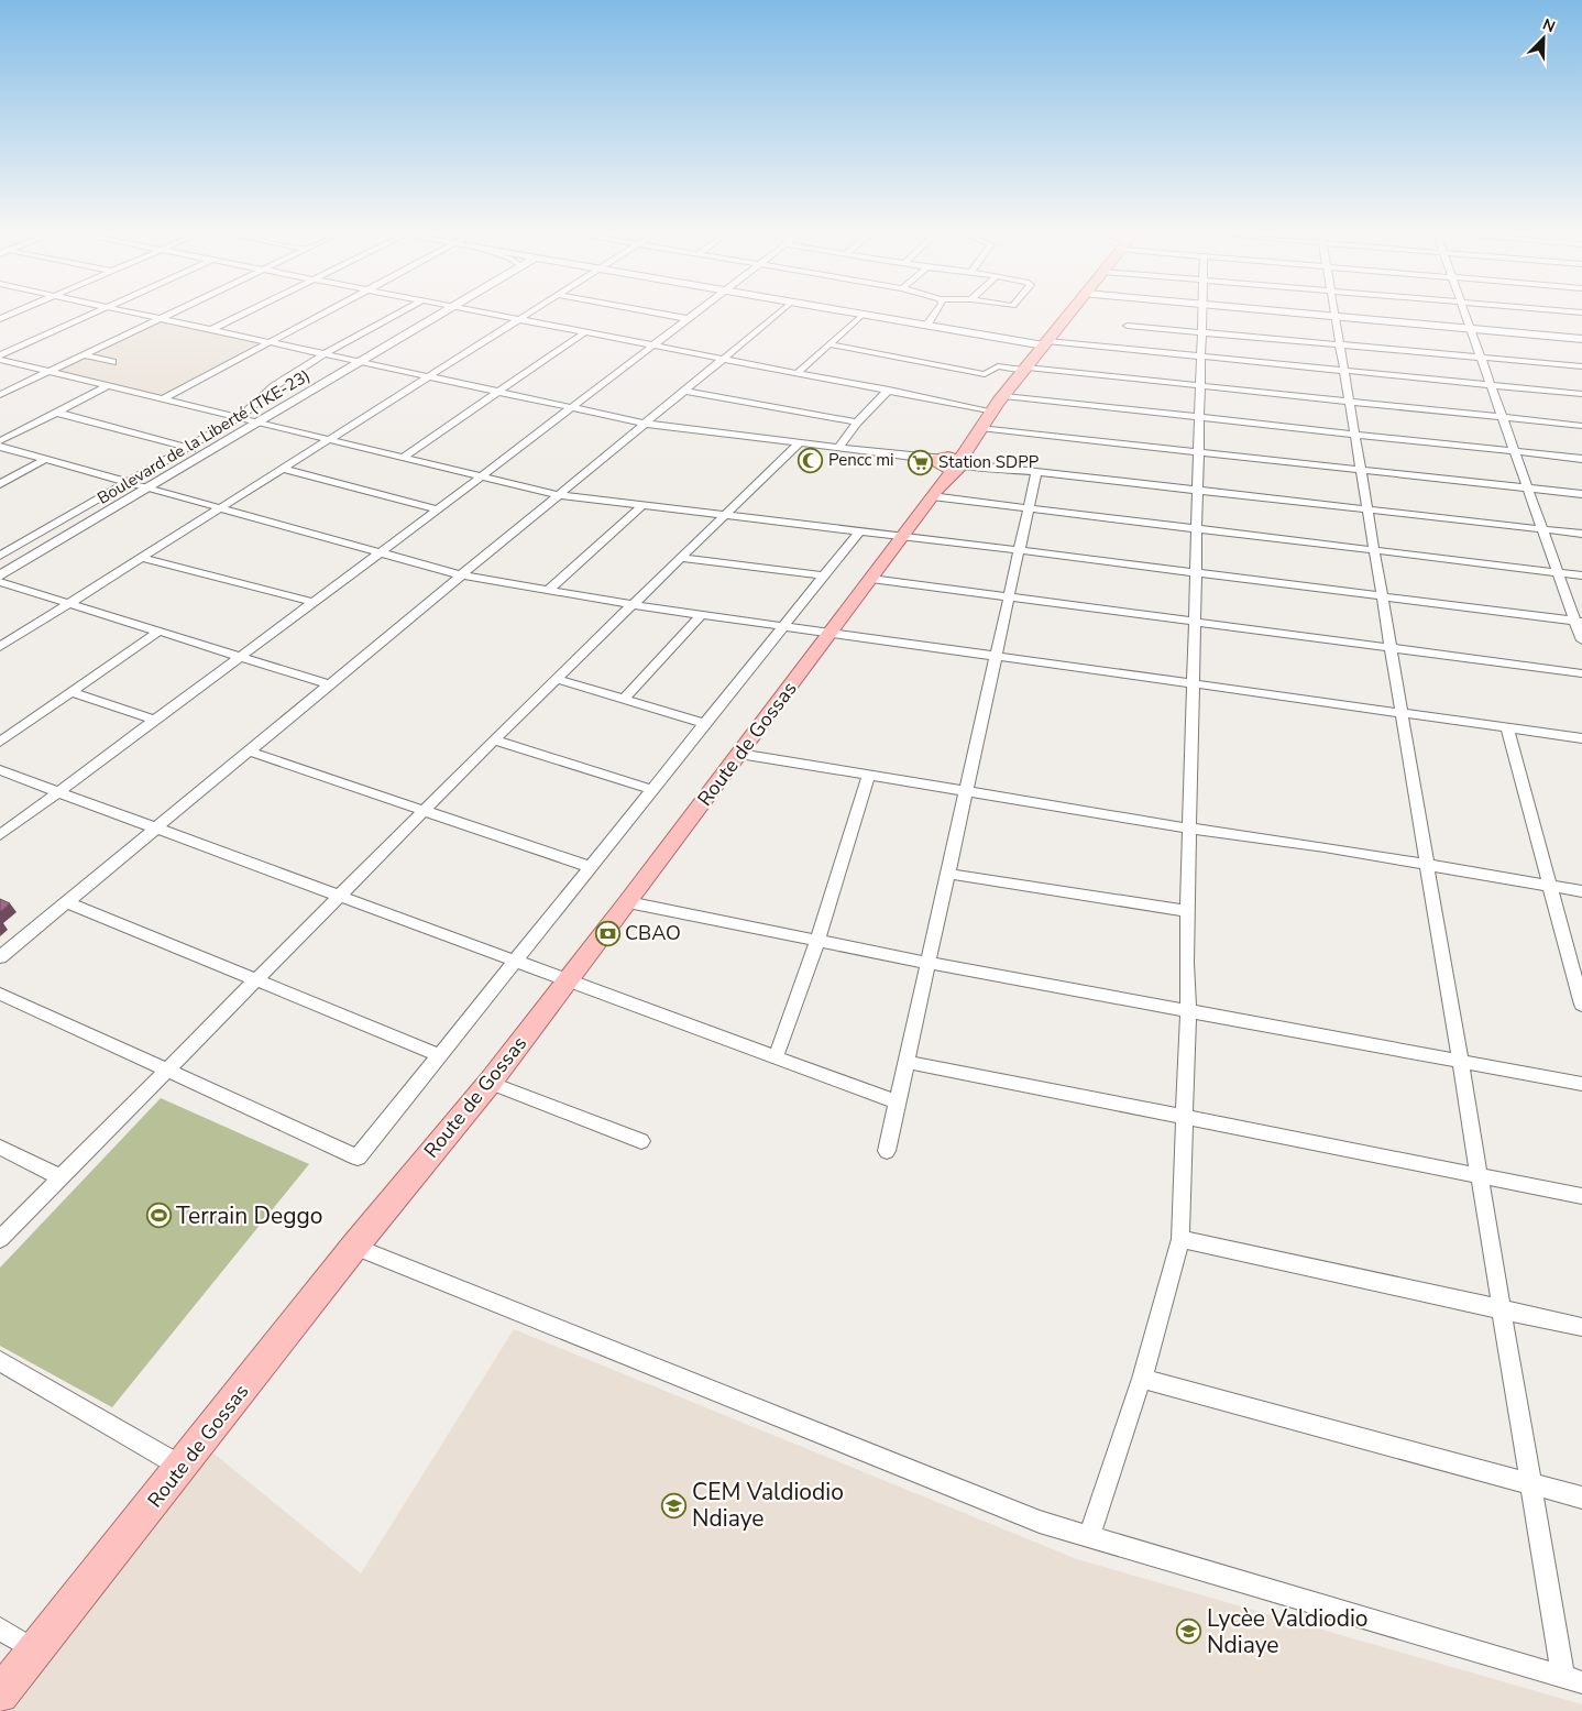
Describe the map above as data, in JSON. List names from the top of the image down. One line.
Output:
{"streets":{"main road":["Route de Gossas"],"street":["Boulevard de la Liberté (TKE-23)"]},"places":{"mosque":["Pencc mi"],"supermarket":["Station SDPP"],"bank":["CBAO"],"sports":["Terrain Deggo"],"school or university":["CEM Valdiodio Ndiaye","Lycèe Valdiodio Ndiaye"]},"north":"top right"}
